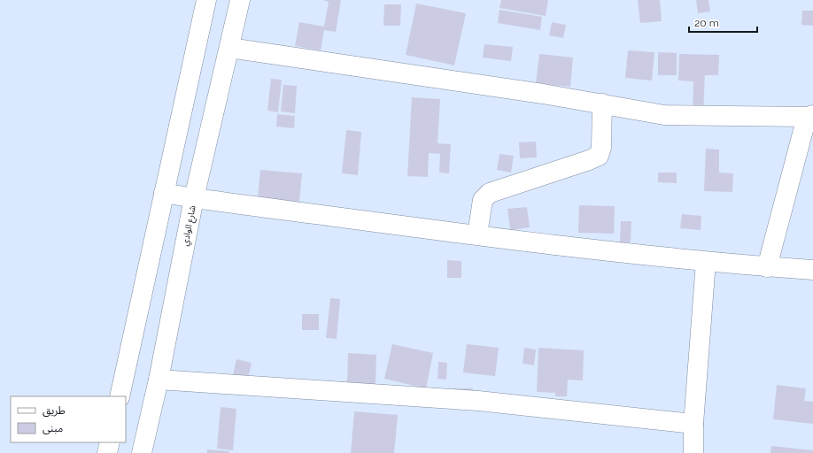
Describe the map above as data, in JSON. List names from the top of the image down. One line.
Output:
{"streets":{"street":["شارع الوادي"]},"legend":["طريق","مبنى"],"scale_bar":"20 m"}
